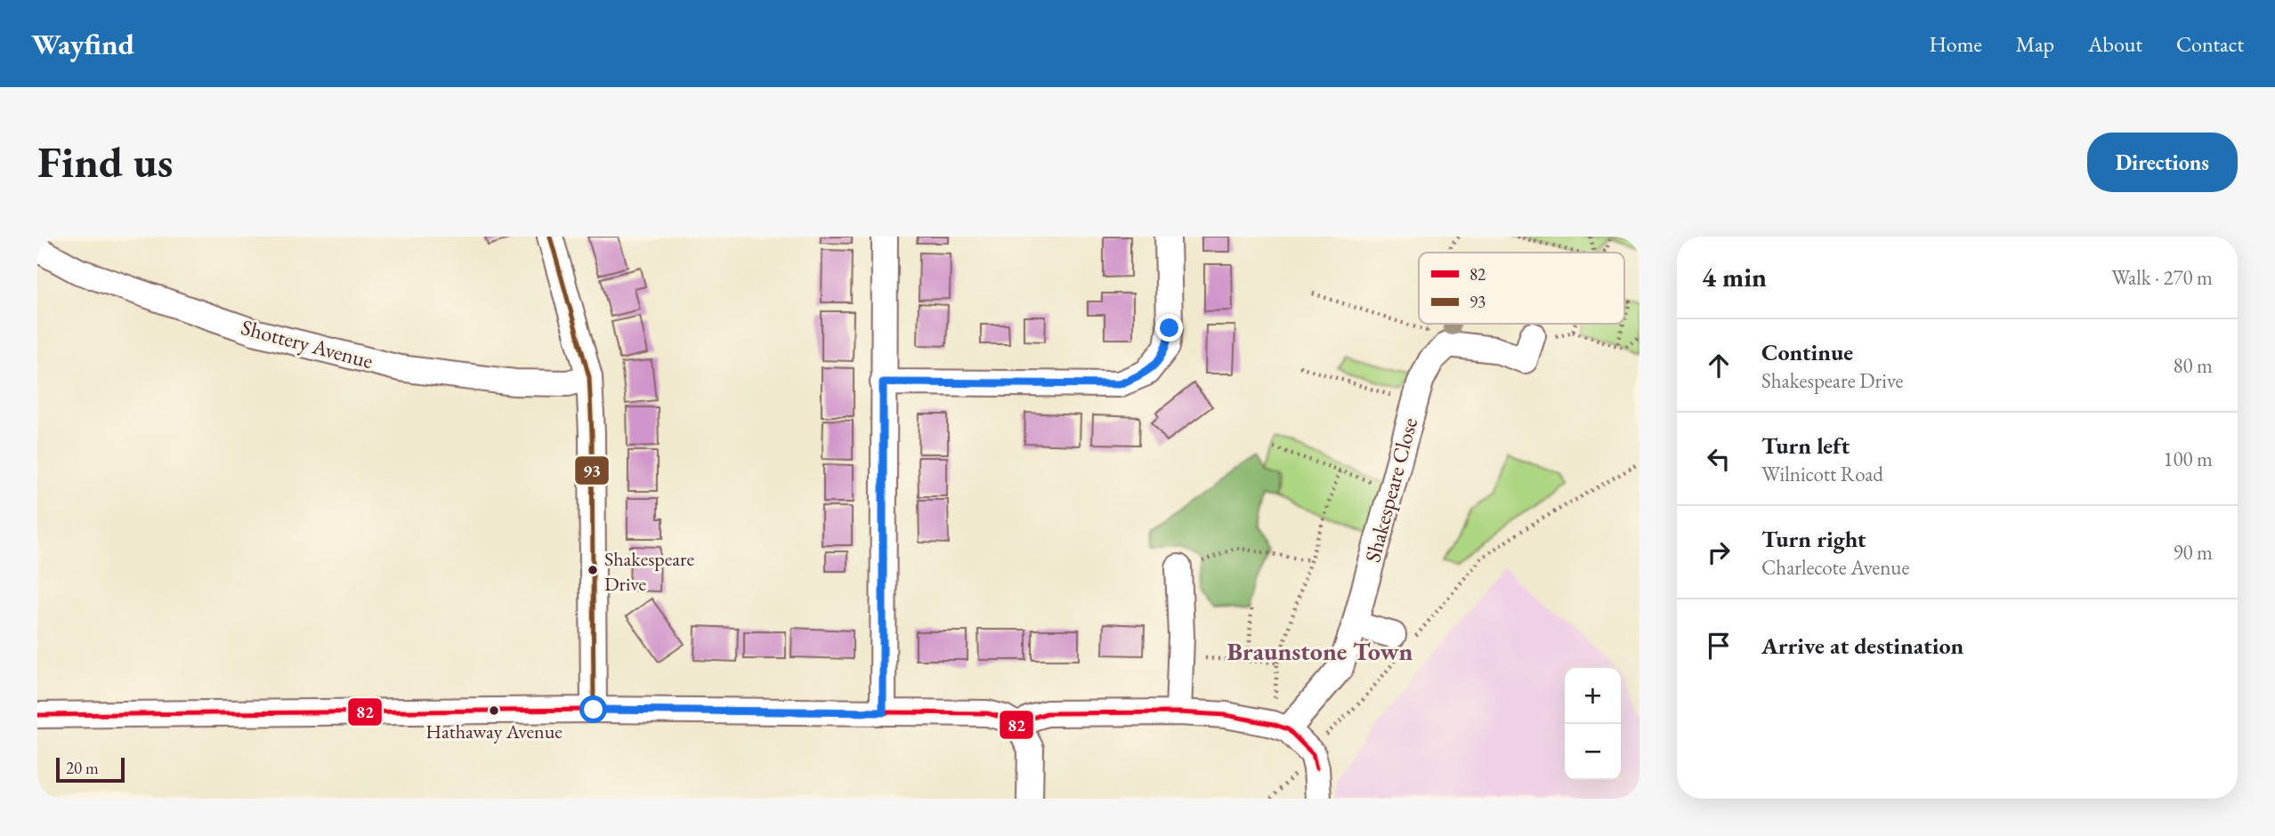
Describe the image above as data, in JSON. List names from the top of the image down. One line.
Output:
{"streets":{"street":["Shottery Avenue","Shakespeare Close"]},"districts":["Braunstone Town"],"places":["Shakespeare Drive","Hathaway Avenue"],"lines":["transit line 93","transit line 82"],"legend":["82","93"],"scale_bar":"20 m","page":{"header":"Wayfind","nav":["Home","Map","About","Contact"],"buttons":"Directions","title":"Find us","heading":["4 min","Walk · 270 m"],"list":[["Continue","Shakespeare Drive","80 m"],["Turn left","Wilnicott Road","100 m"],["Turn right","Charlecote Avenue","90 m"],"Arrive at destination"],"map_buttons":["+","−"],"scale":"20 m"}}
